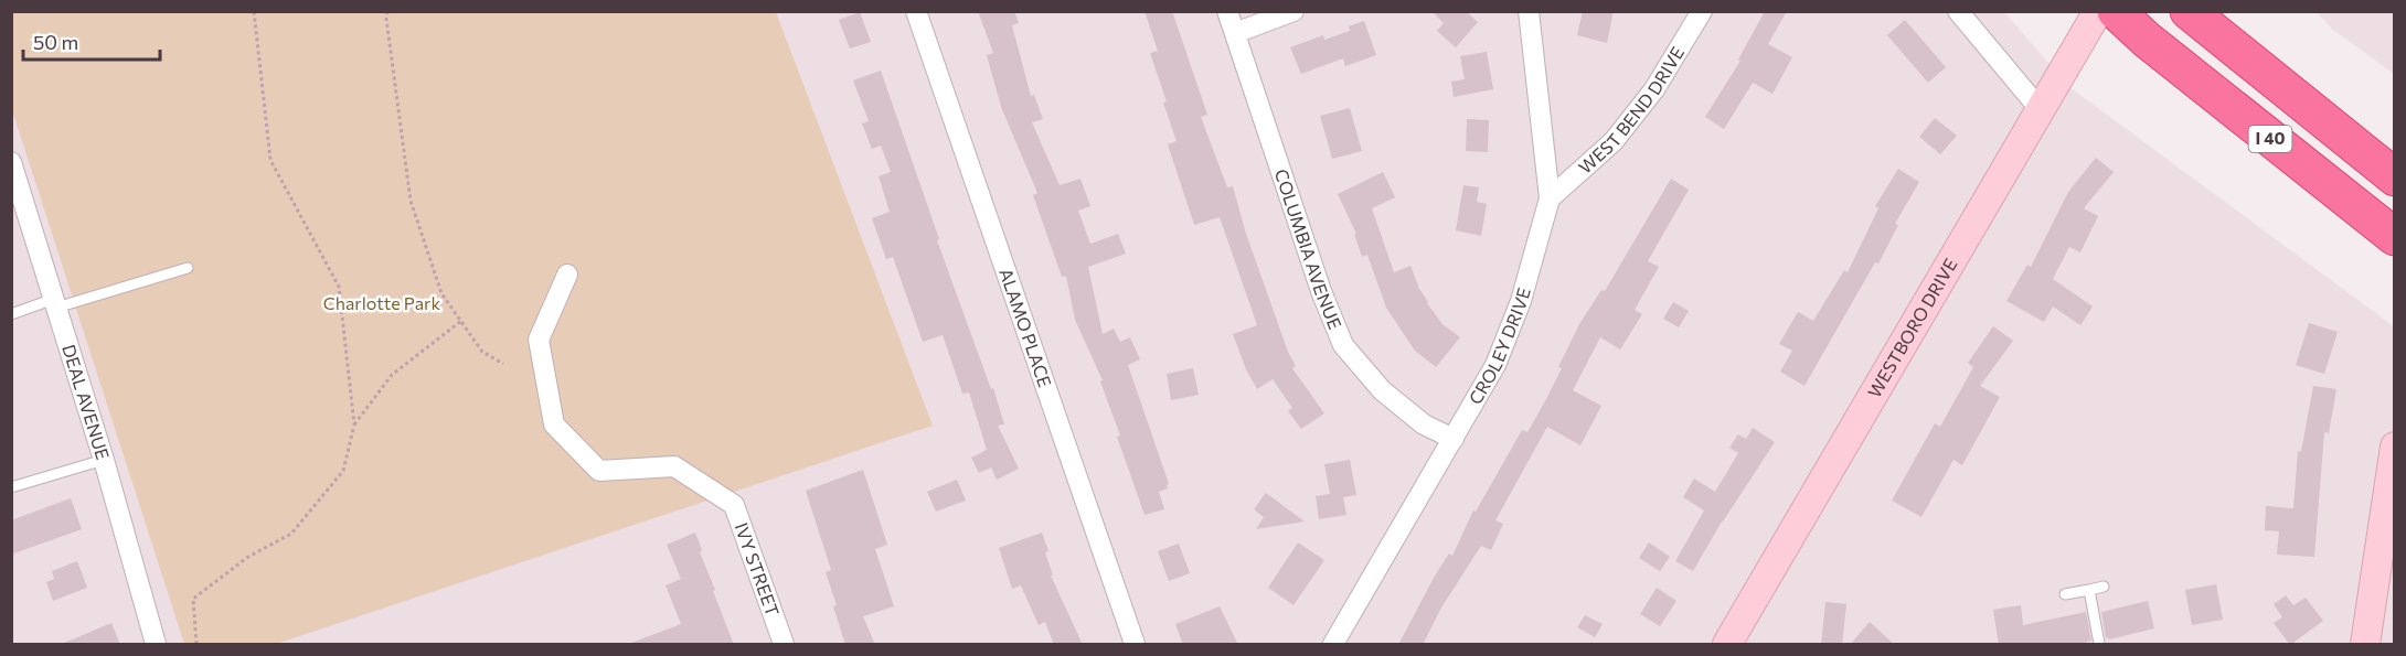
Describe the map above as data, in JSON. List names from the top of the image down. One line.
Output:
{"streets":{"highway":["I 40"],"street":["WEST BEND DRIVE","COLUMBIA AVENUE","ALAMO PLACE","WESTBORO DRIVE","CROLEY DRIVE","DEAL AVENUE","IVY STREET"]},"crossings":[["WEST BEND DRIVE","CROLEY DRIVE"],["COLUMBIA AVENUE","CROLEY DRIVE"]],"parks":["Charlotte Park"],"scale_bar":"50 m"}
